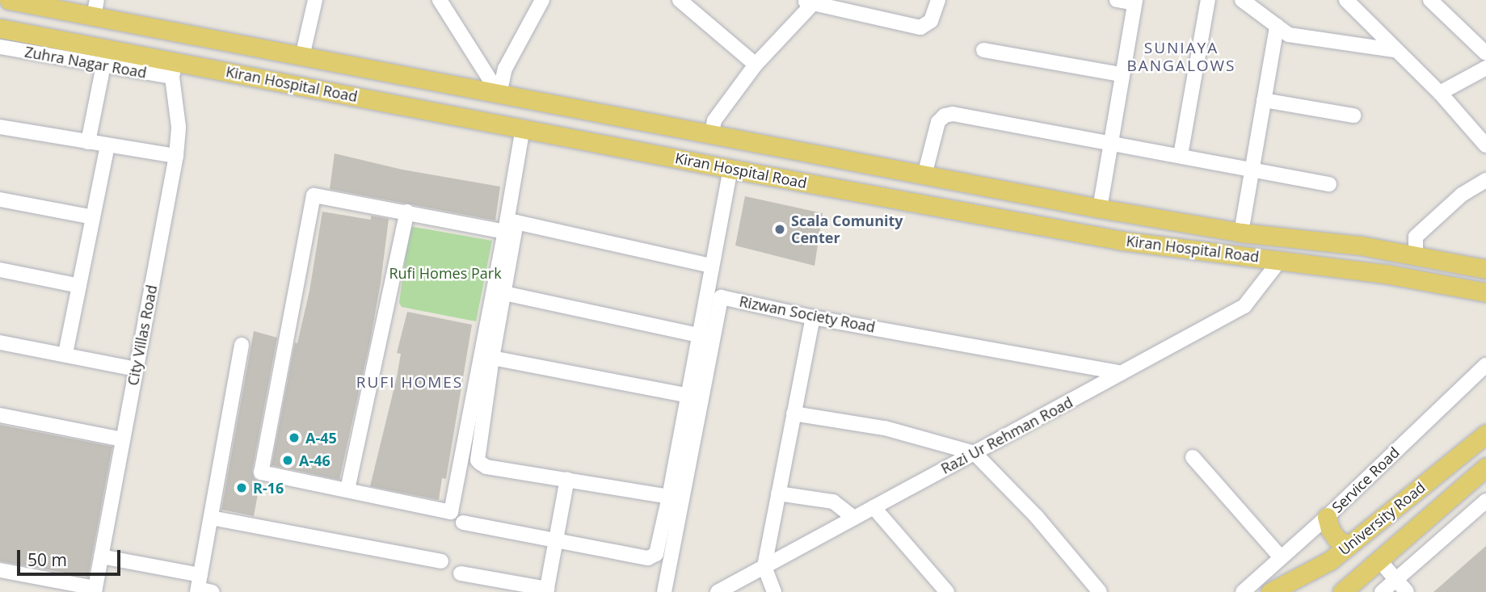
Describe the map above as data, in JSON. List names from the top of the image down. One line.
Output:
{"streets":{"main road":["Kiran Hospital Road","University Road"],"street":["Zuhra Nagar Road","Rizwan Society Road","City Villas Road","Razi Ur Rehman Road","Service Road"]},"crossings":[["Zuhra Nagar Road","Kiran Hospital Road"],["Kiran Hospital Road","City Villas Road"],["Kiran Hospital Road","Razi Ur Rehman Road"],["Rizwan Society Road","Razi Ur Rehman Road"]],"districts":["SUNIAYA BANGALOWS","RUFI HOMES"],"parks":["Rufi Homes Park"],"places":["Scala Comunity Center","A-45","A-46","R-16"],"scale_bar":"50 m"}
